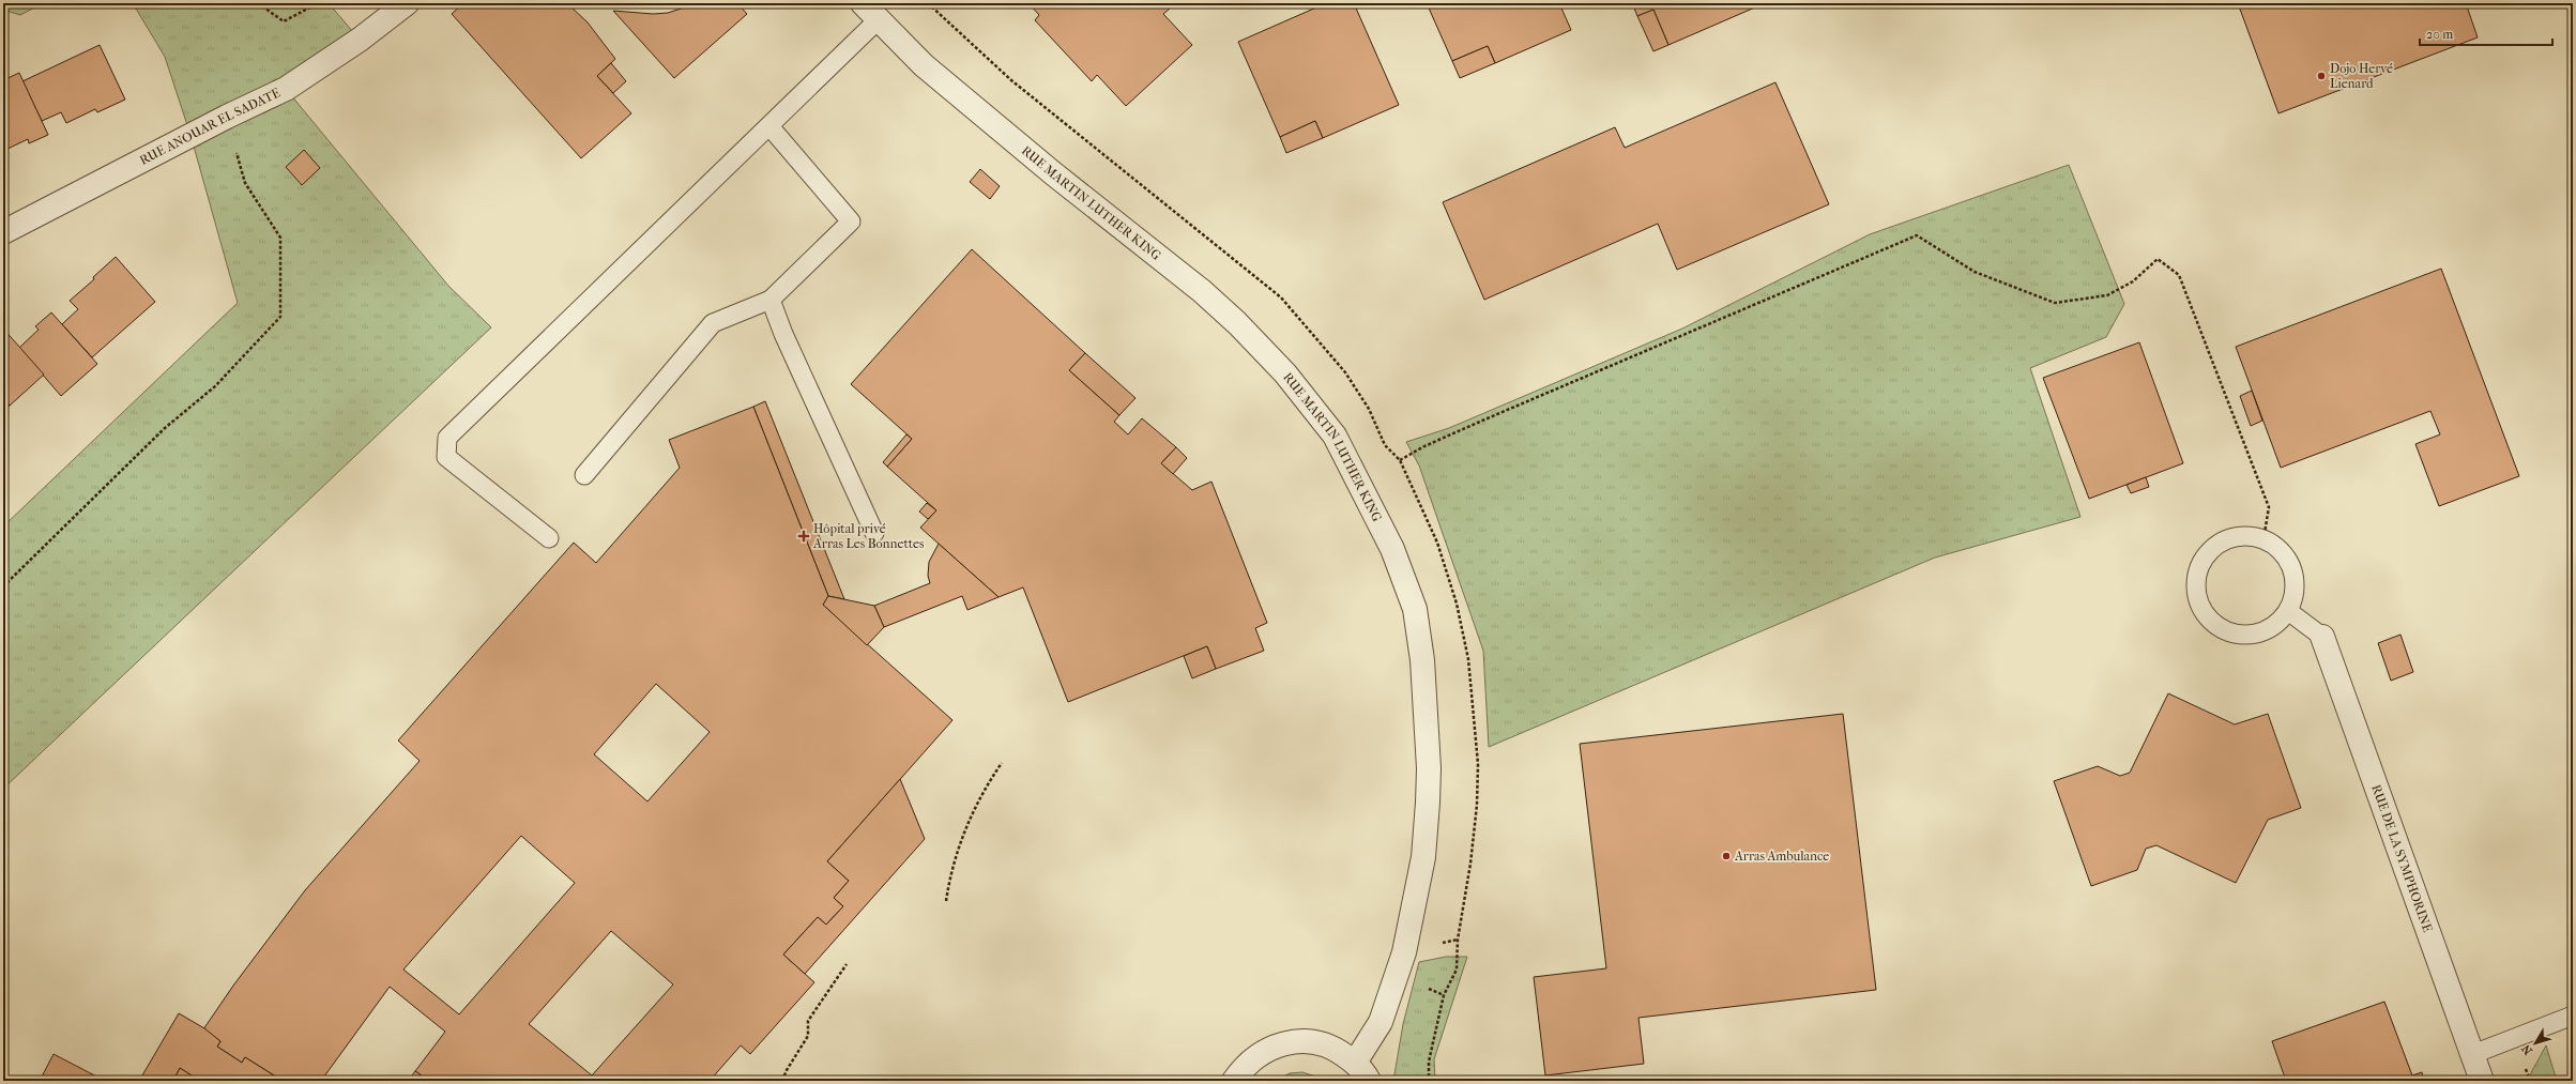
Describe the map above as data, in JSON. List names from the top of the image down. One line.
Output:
{"streets":{"street":["RUE ANOUAR EL SADATE","RUE MARTIN LUTHER KING","RUE DE LA SYMPHORINE"]},"places":{"other":["Dojo Hervé Lienard","Arras Ambulance"],"health":["Hôpital privé Arras Les Bonnettes"]},"scale_bar":"20 m","north":"bottom left"}
